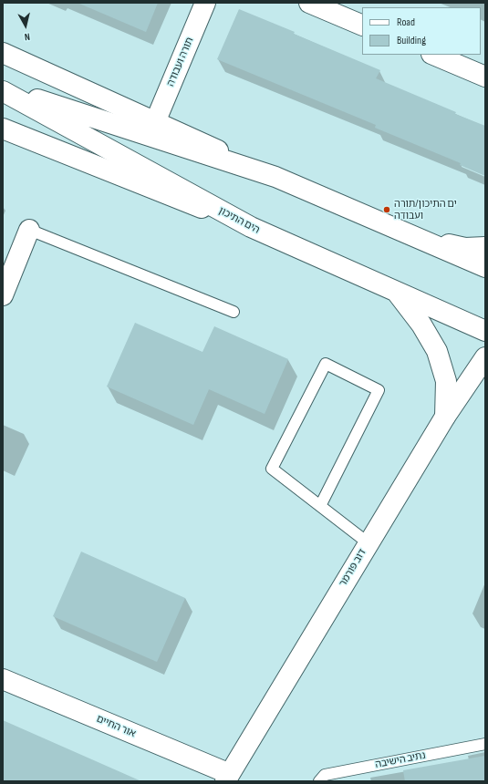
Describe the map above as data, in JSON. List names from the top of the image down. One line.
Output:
{"streets":{"street":["תורה ועבודה","הים התיכון","דוב פורמר","אור החיים"],"lane":["נתיב הישיבה"]},"crossings":[["דוב פורמר","אור החיים"]],"places":["ים התיכון/תורה ועבודה"],"legend":["Road","Building"],"north":"bottom"}
